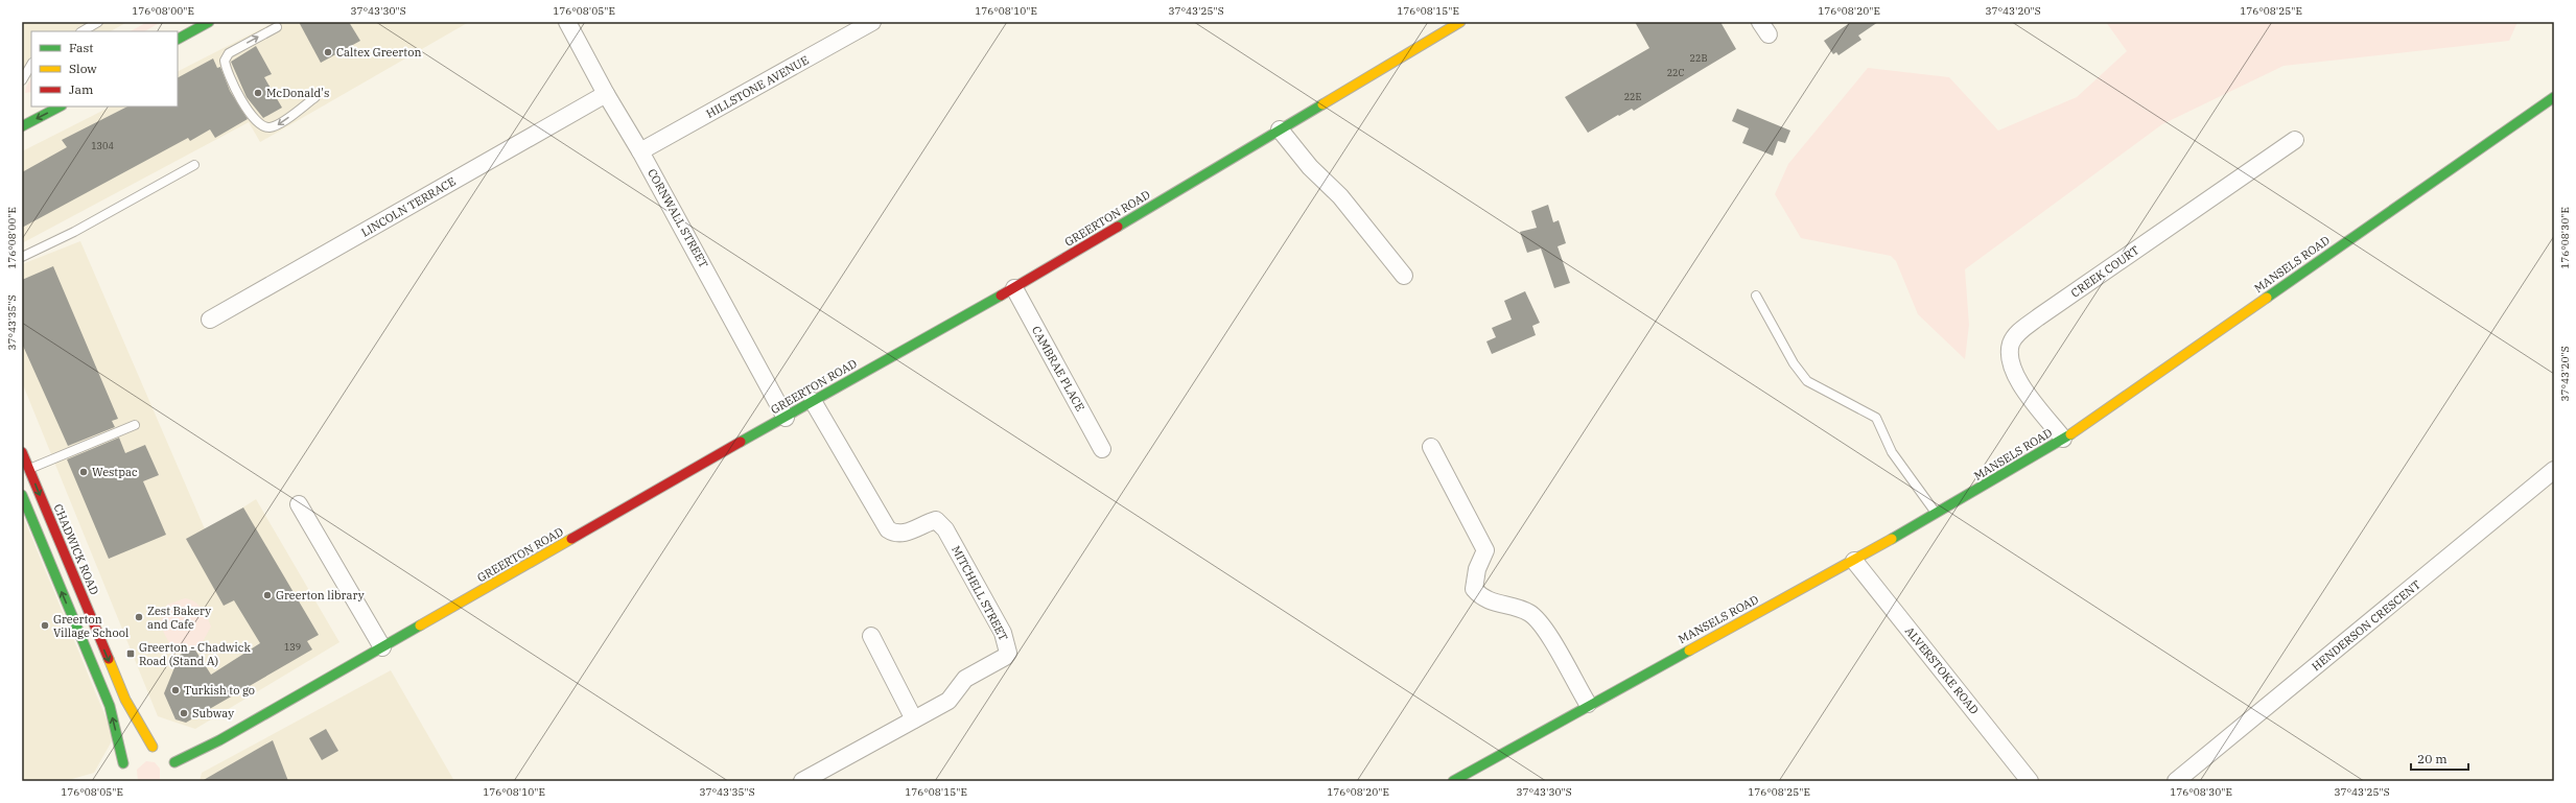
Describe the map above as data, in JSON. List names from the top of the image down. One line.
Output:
{"streets":{"street":["HILLSTONE AVENUE","LINCOLN TERRACE","CORNWALL STREET","GREERTON ROAD","MANSELS ROAD","CREEK COURT","CAMBRAE PLACE","CHADWICK ROAD","MITCHELL STREET","HENDERSON CRESCENT","ALVERSTOKE ROAD"]},"crossings":[["HILLSTONE AVENUE","CORNWALL STREET"],["LINCOLN TERRACE","CORNWALL STREET"],["CORNWALL STREET","GREERTON ROAD"],["GREERTON ROAD","CAMBRAE PLACE"],["GREERTON ROAD","CHADWICK ROAD"],["GREERTON ROAD","MITCHELL STREET"],["MANSELS ROAD","CREEK COURT"],["MANSELS ROAD","ALVERSTOKE ROAD"]],"one_way":["CHADWICK ROAD"],"places":{"other":["Caltex Greerton","McDonald's","Westpac","Greerton library","Zest Bakery and Cafe","Greerton Village School","Turkish to go","Subway"],"transit":["Greerton - Chadwick Road (Stand A)"]},"house_numbers":["22B","22C","22E","1304","139"],"legend":["Fast","Slow","Jam"],"scale_bar":"20 m","coordinates":["176°08'00\"E","37°43'30\"S","176°08'05\"E","176°08'10\"E","37°43'25\"S","176°08'15\"E","176°08'20\"E","37°43'20\"S","176°08'25\"E","176°08'30\"E","37°43'35\"S"]}
